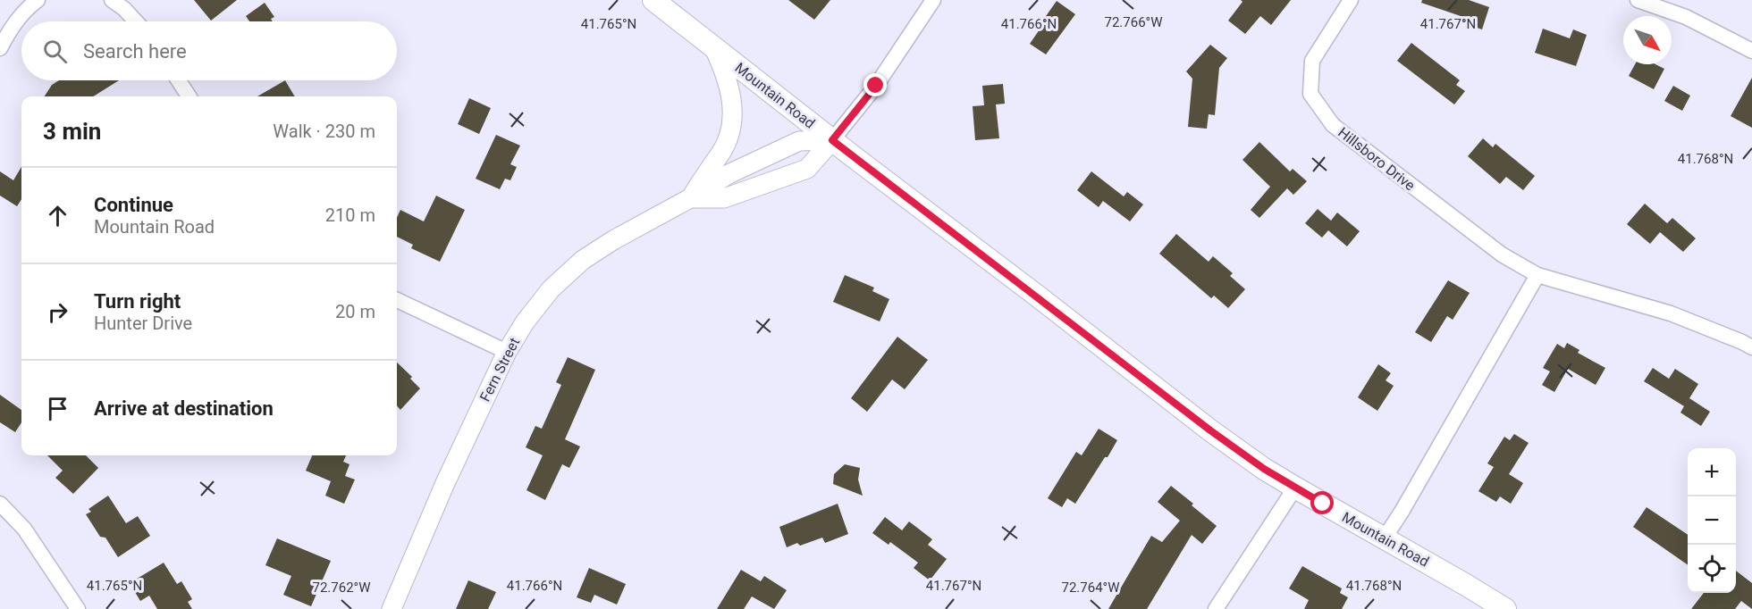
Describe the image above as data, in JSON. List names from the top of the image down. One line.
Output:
{"streets":{"main road":["Mountain Road"],"street":["Hillsboro Drive","Fern Street"]},"crossings":[["Mountain Road","Fern Street"]],"north":"bottom right","page":{"search":"Search here","heading":["3 min","Walk · 230 m"],"list":[["Continue","Mountain Road","210 m"],["Turn right","Hunter Drive","20 m"],"Arrive at destination"],"map_buttons":["+","−"]},"coordinates":["72.766°W","41.765°N","41.766°N","41.767°N","41.768°N","72.762°W","72.764°W"]}
